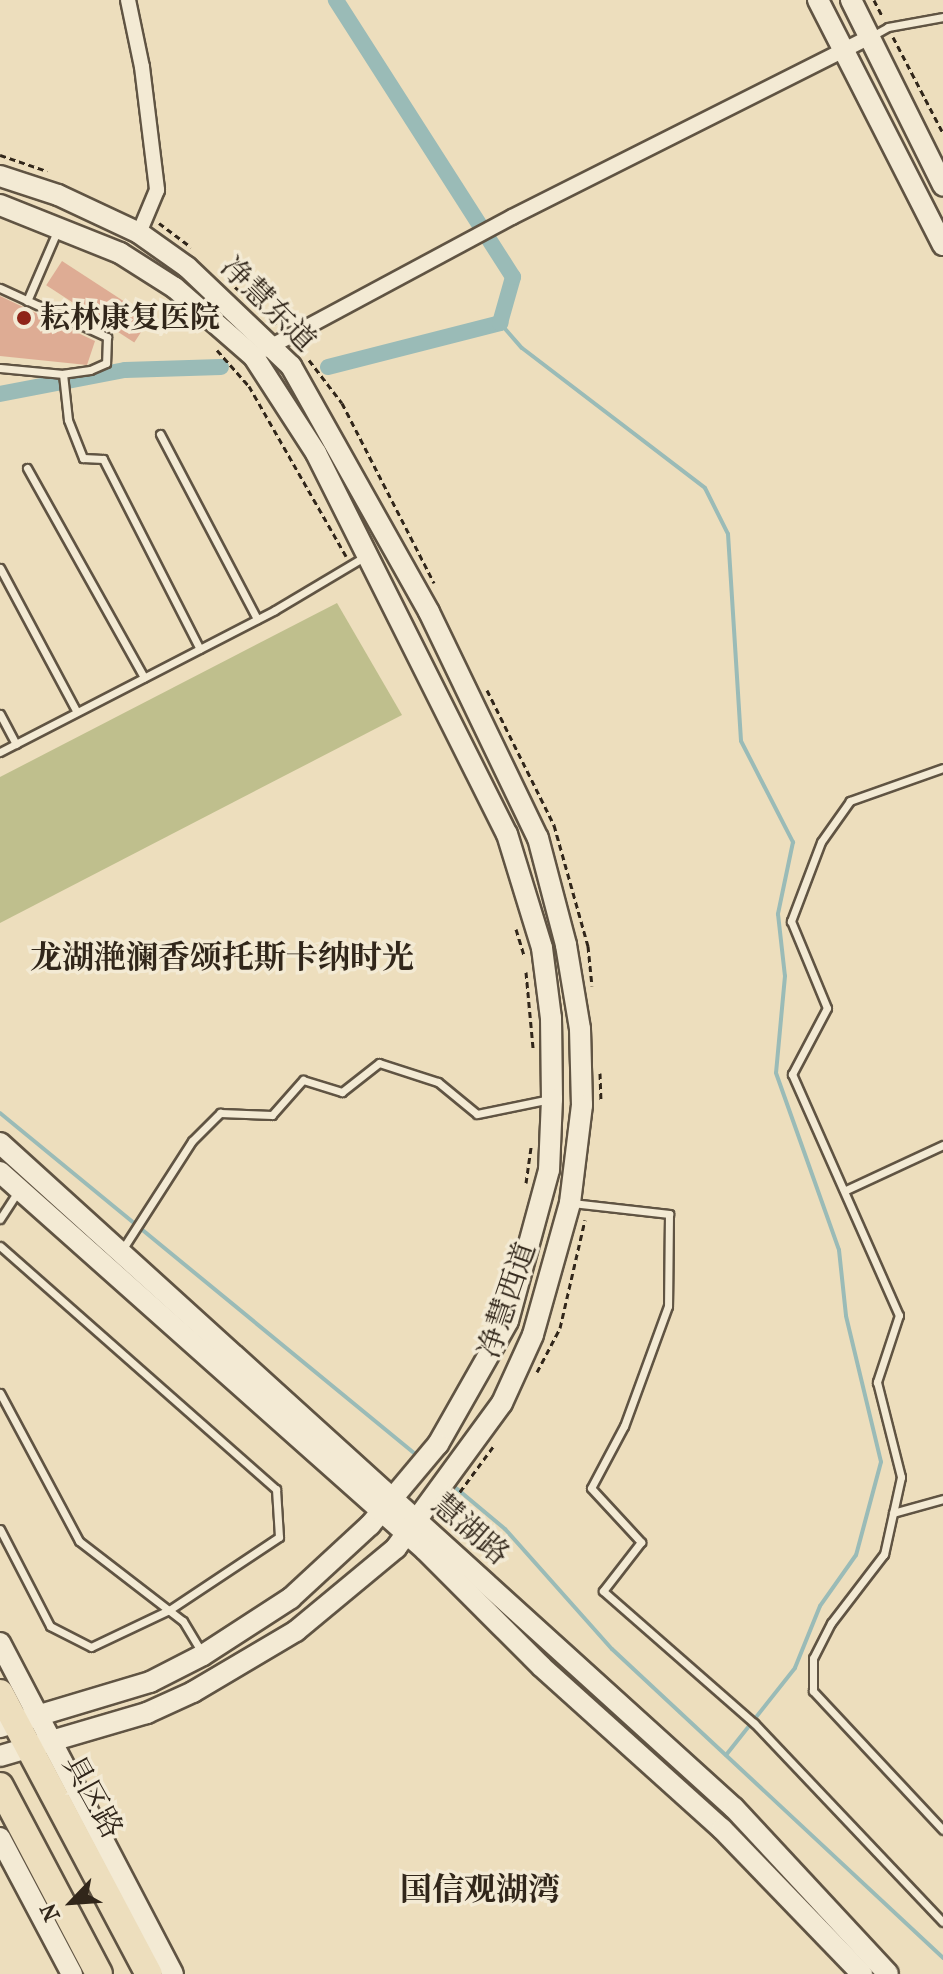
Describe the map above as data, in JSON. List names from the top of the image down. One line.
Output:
{"streets":{"highway":["具区路"],"street":["净慧东道","净慧西道","慧湖路"]},"crossings":[["净慧东道","净慧西道"],["净慧西道","慧湖路"],["净慧西道","具区路"]],"districts":["龙湖滟澜香颂托斯卡纳时光","国信观湖湾"],"places":["耘林康复医院"],"north":"bottom left"}
